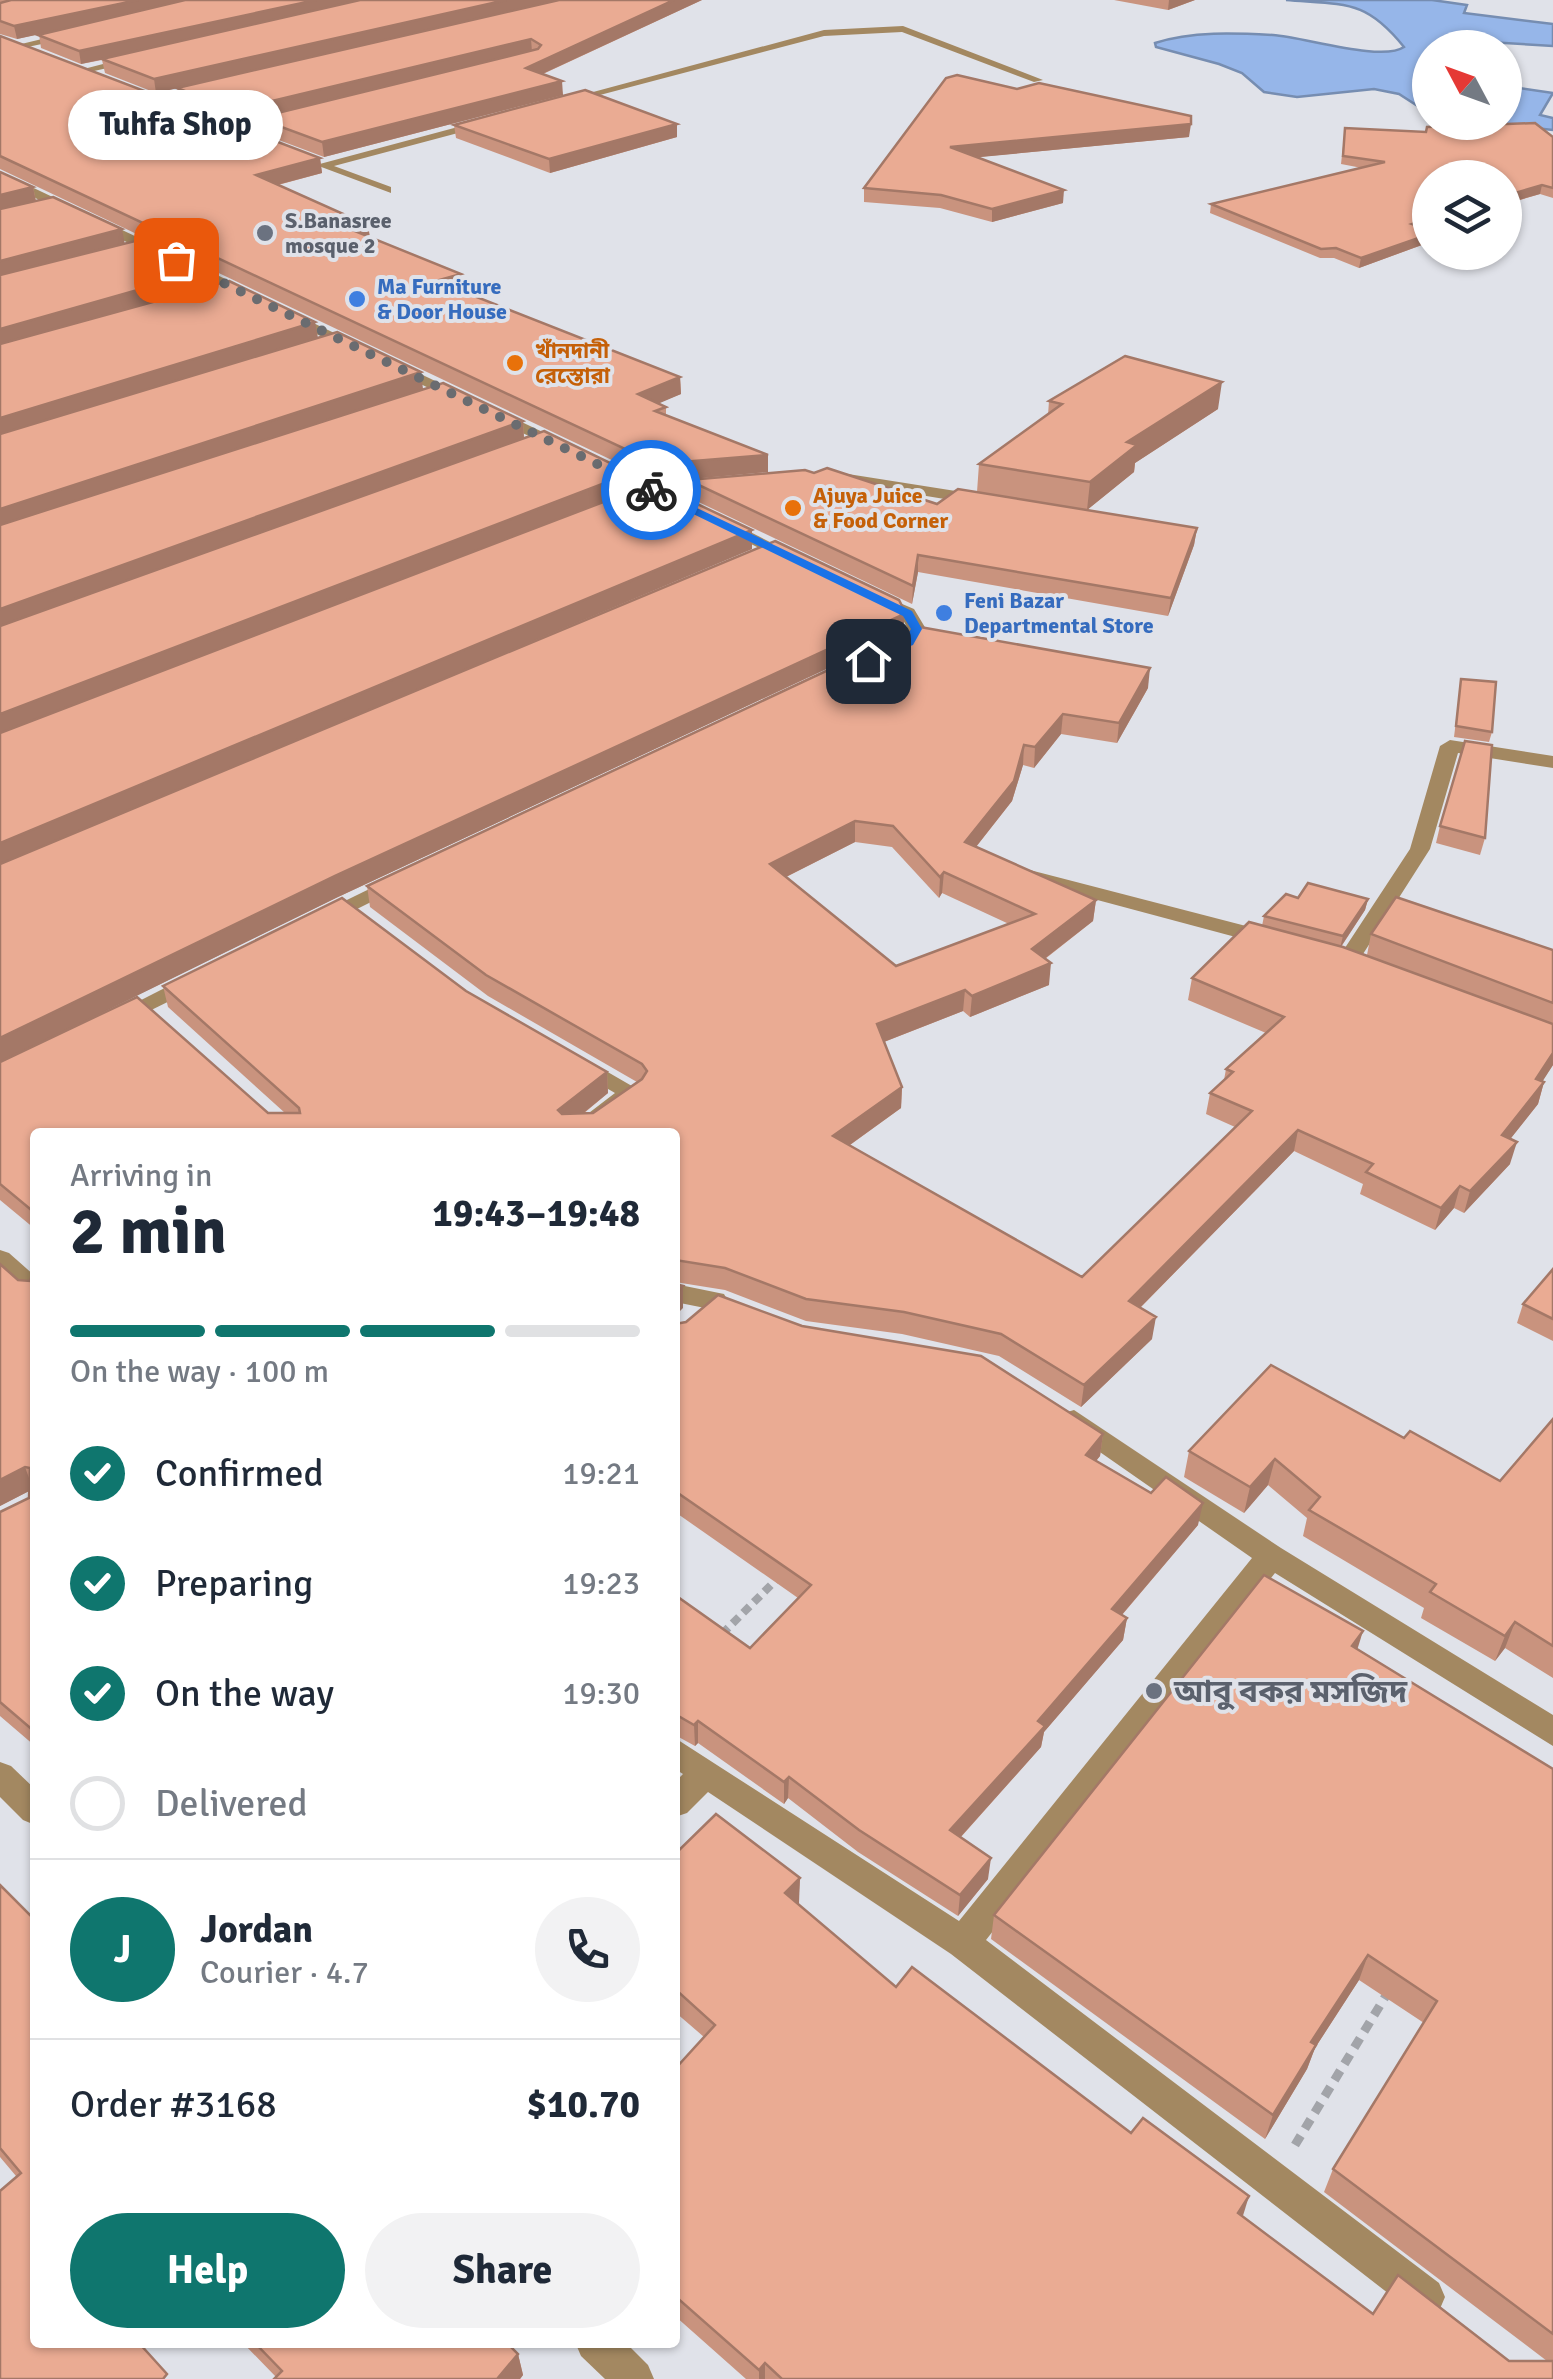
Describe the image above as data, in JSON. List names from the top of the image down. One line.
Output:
{"places":["S.Banasree mosque 2","Tuhfa Shop","Ma Furniture & Door House","খাঁনদানী রেস্তোরা","Ajuya Juice & Food Corner","Feni Bazar Departmental Store","আবু বকর মসজিদ"],"north":"top left","page":{"bubble":"Tuhfa Shop","heading":["2 min","Arriving in","19:43–19:48"],"panel":["Jordan","Courier · 4.7","Order #3168","$10.70"],"bar":"On the way · 100 m","list":[["Confirmed","19:21"],["Preparing","19:23"],["On the way","19:30"],"Delivered"],"round":"J","buttons":["Help","Share"]}}
